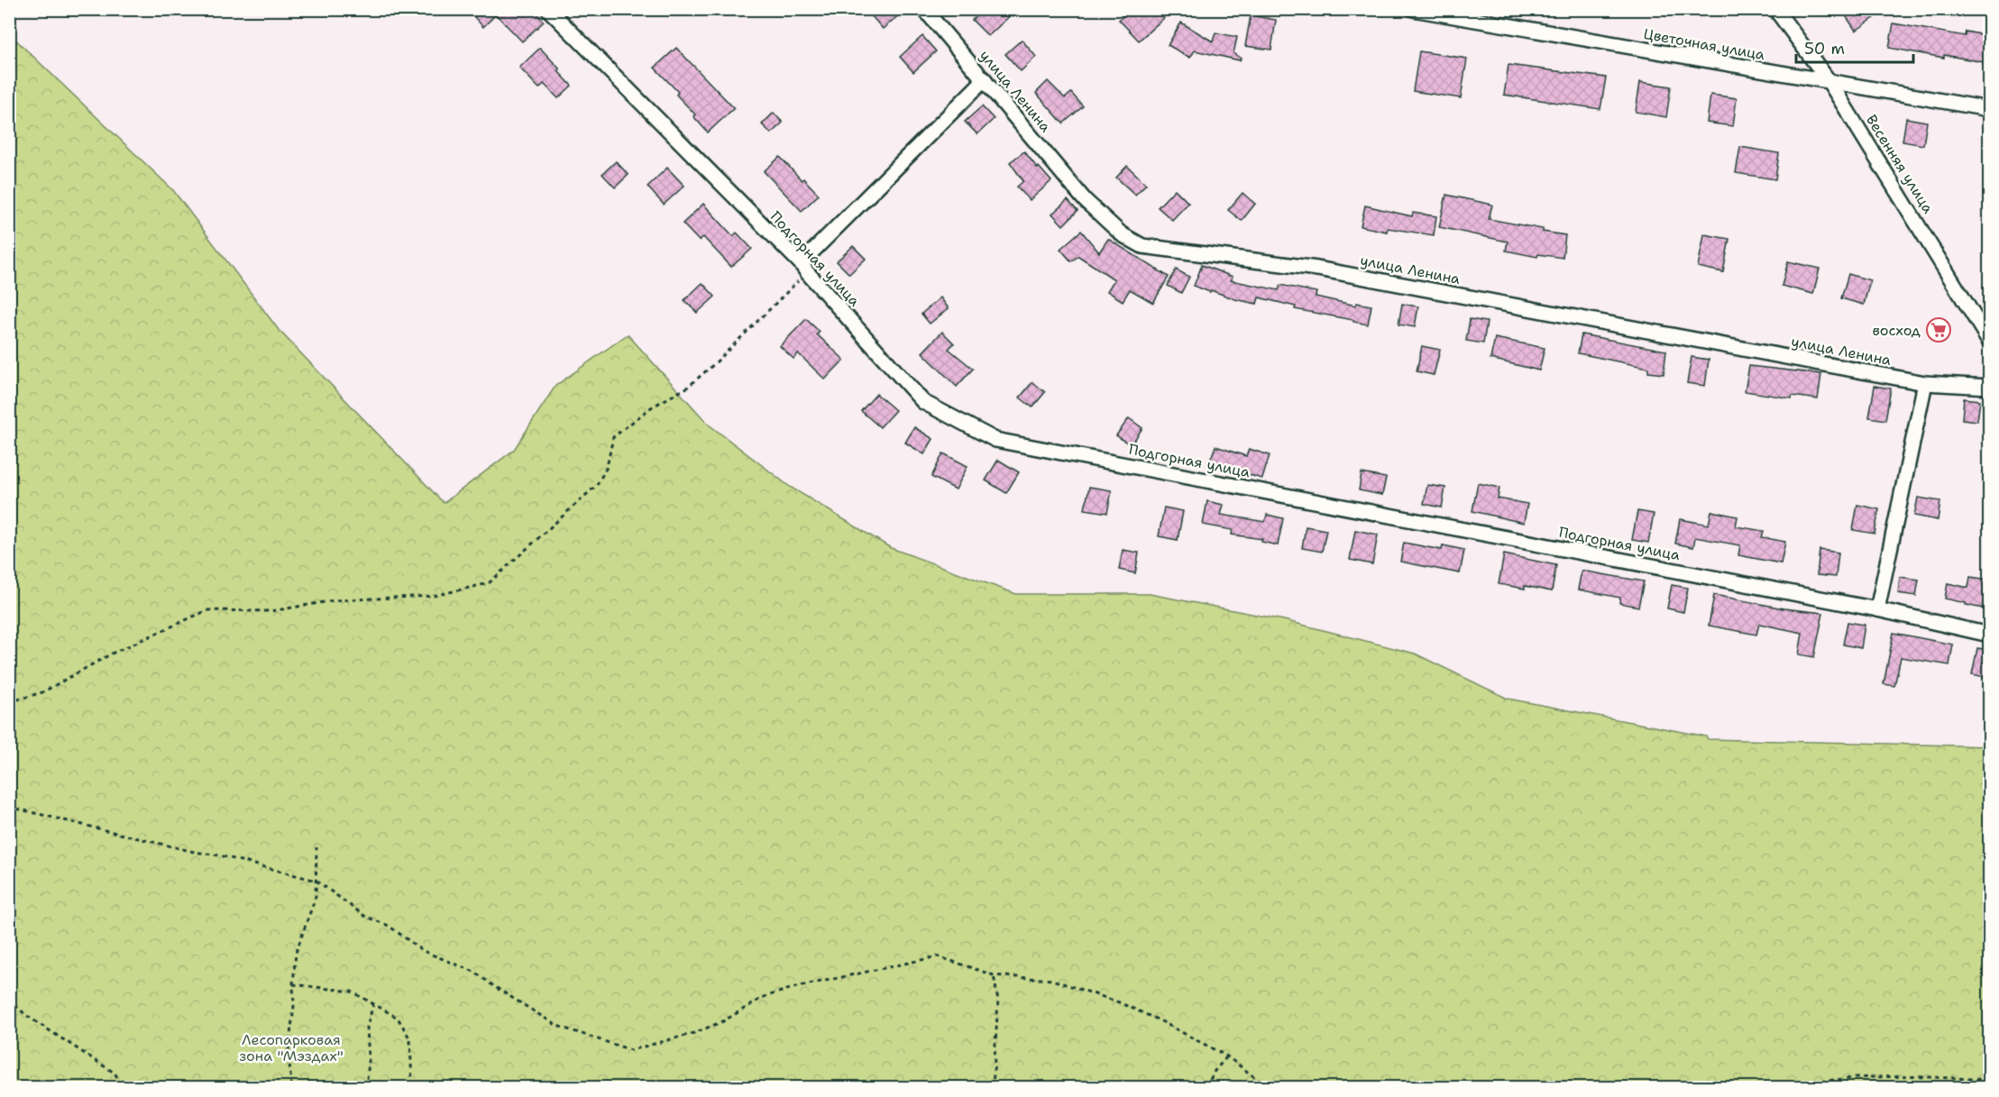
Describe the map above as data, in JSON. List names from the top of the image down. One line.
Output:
{"streets":{"street":["Цветочная улица","улица Ленина","Весенняя улица","Подгорная улица"]},"crossings":[["Цветочная улица","Весенняя улица"]],"parks":["Лесопарковая зона \"Мэздах\""],"places":{"supermarket":["восход"]},"scale_bar":"50 m"}
